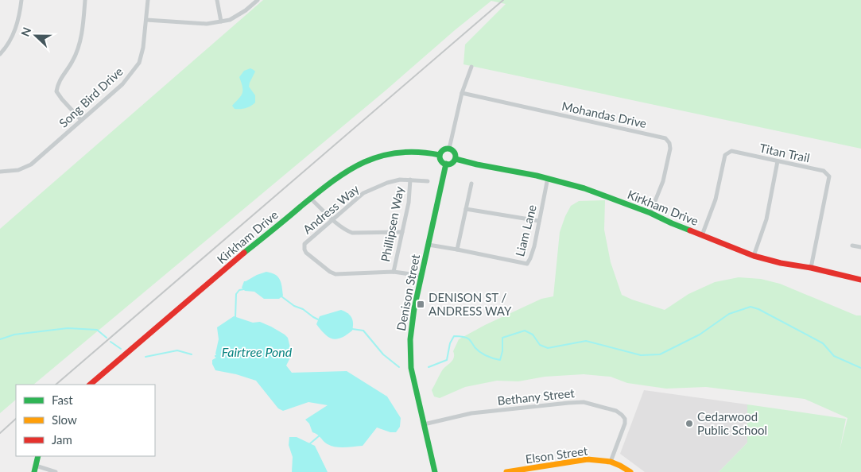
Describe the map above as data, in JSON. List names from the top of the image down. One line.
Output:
{"streets":{"street":["Song Bird Drive","Mohandas Drive","Titan Trail","Kirkham Drive","Andress Way","Phillipsen Way","Liam Lane","Denison Street","Bethany Street","Elson Street"]},"crossings":[["Mohandas Drive","Kirkham Drive"],["Titan Trail","Kirkham Drive"],["Kirkham Drive","Liam Lane"],["Kirkham Drive","Denison Street"],["Andress Way","Phillipsen Way"],["Andress Way","Denison Street"],["Denison Street","Bethany Street"],["Bethany Street","Elson Street"]],"water":["Fairtree Pond"],"places":{"transit":["DENISON ST / ANDRESS WAY"],"other":["Cedarwood Public School"]},"legend":["Fast","Slow","Jam"],"north":"left"}
